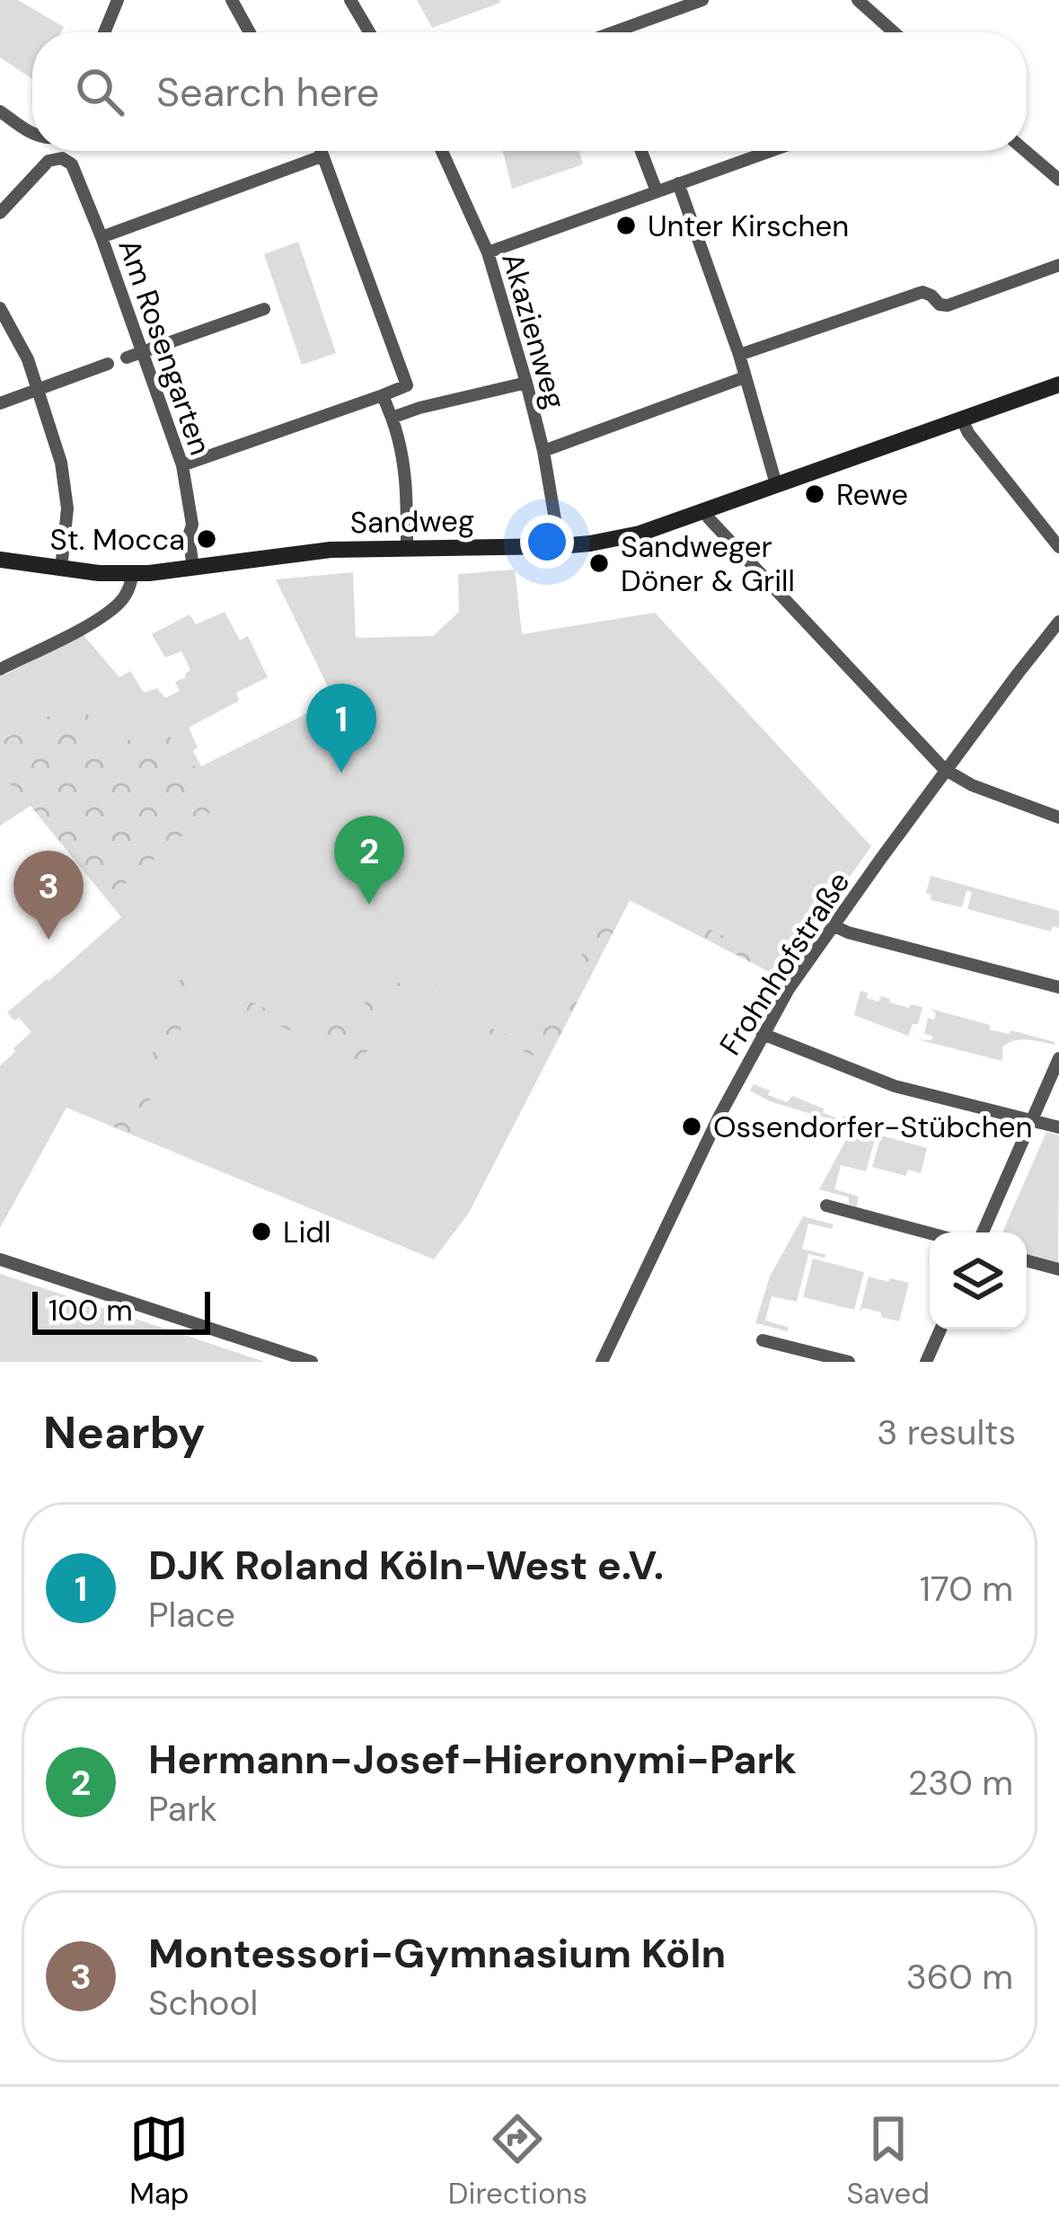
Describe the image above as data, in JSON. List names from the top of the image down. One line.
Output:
{"streets":{"street":["Akazienweg","Am Rosengarten","Sandweg","Frohnhofstraße"]},"crossings":[["Akazienweg","Sandweg"],["Am Rosengarten","Sandweg"]],"places":["Unter Kirschen","Rewe","St. Mocca","Sandweger Döner & Grill","Ossendorfer-Stübchen","Lidl"],"scale_bar":"100 m","page":{"search":"Search here","pins":["1","2","3"],"scale":"100 m","heading":["Nearby","3 results"],"list":[{"mark":"1","name":"DJK Roland Köln-West e.V.","note":"Place","value":"170 m"},{"mark":"2","name":"Hermann-Josef-Hieronymi-Park","note":"Park","value":"230 m"},{"mark":"3","name":"Montessori-Gymnasium Köln","note":"School","value":"360 m"}],"nav":["Map","Directions","Saved"]}}
